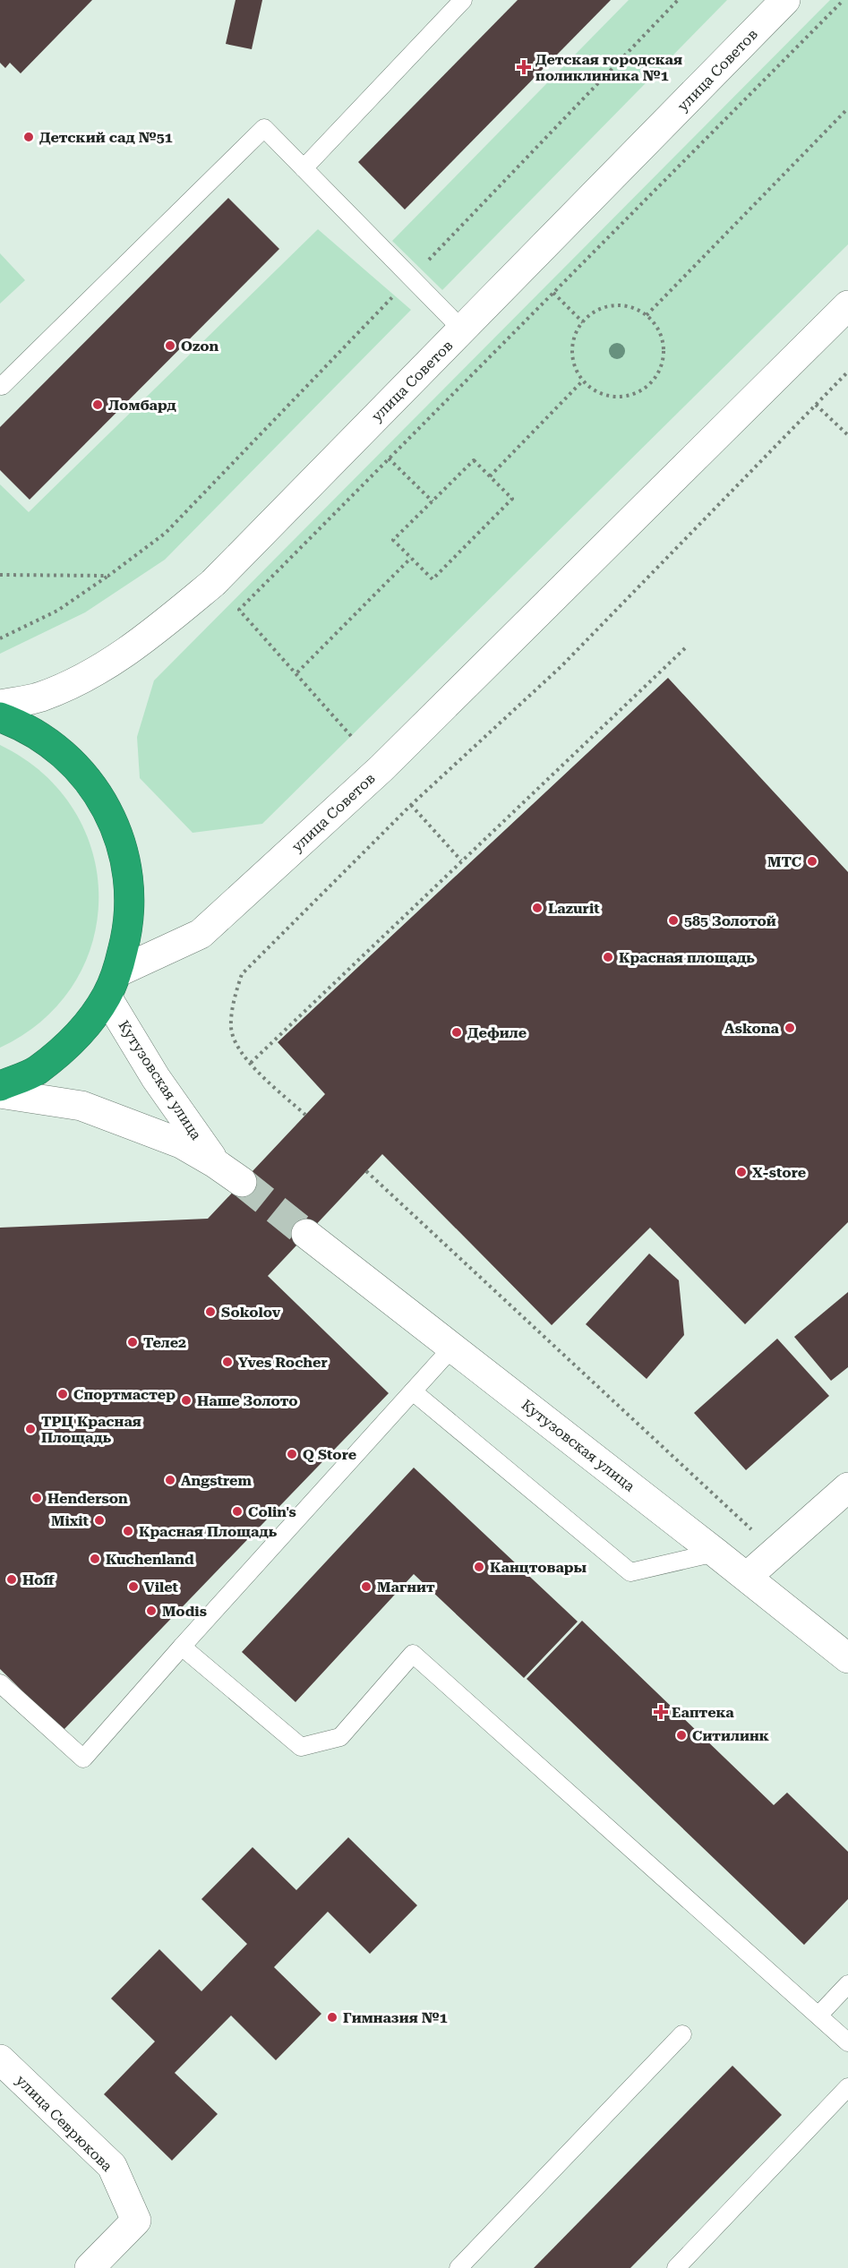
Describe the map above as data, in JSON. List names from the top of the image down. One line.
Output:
{"streets":{"street":["улица Советов","Кутузовская улица","улица Севрюкова"]},"crossings":[["улица Советов","Кутузовская улица"]],"places":{"health":["Детская городская поликлиника №1","Еаптека"],"other":["Детский сад №51","Ozon","Ломбард","МТС","Lazurit","585 Золотой","Красная площадь","Askona","Дефиле","X-store","Sokolov","Теле2","Yves Rocher","Спортмастер","Наше Золото","ТРЦ Красная Площадь","Q Store","Angstrem","Henderson","Colin's","Mixit","Красная Площадь","Kuchenland","Канцтовары","Hoff","Vilet","Магнит","Modis","Ситилинк","Гимназия №1"]}}
